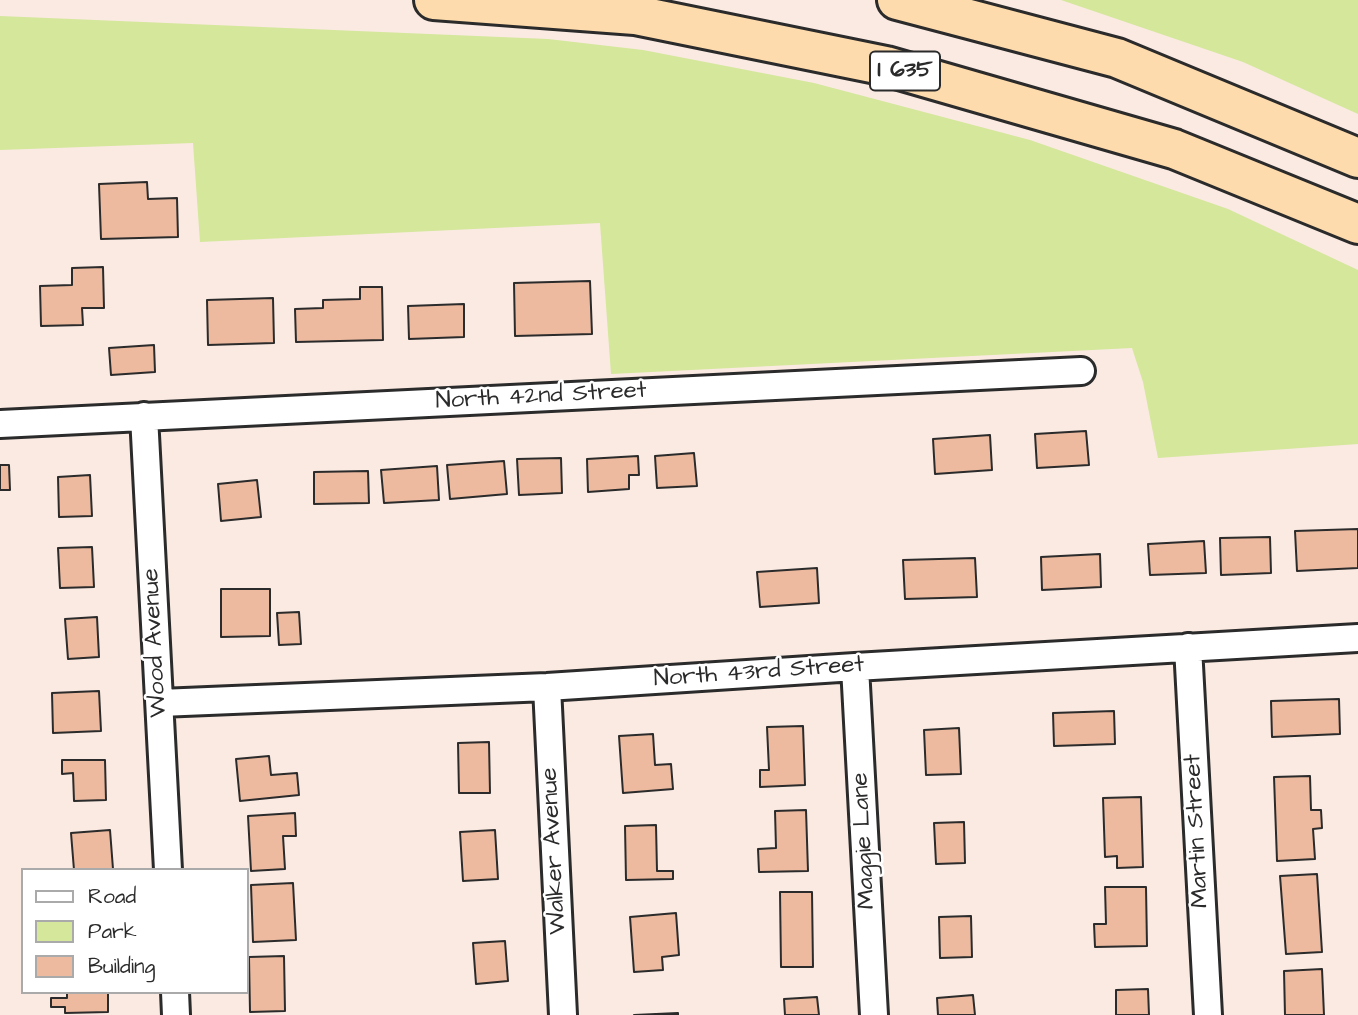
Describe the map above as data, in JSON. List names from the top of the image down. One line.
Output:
{"streets":{"highway":["I 635"],"street":["North 42nd Street","Wood Avenue","North 43rd Street","Martin Street","Maggie Lane","Walker Avenue"]},"crossings":[["North 42nd Street","Wood Avenue"],["Wood Avenue","North 43rd Street"],["North 43rd Street","Martin Street"],["North 43rd Street","Maggie Lane"],["North 43rd Street","Walker Avenue"]],"legend":["Road","Park","Building"]}
